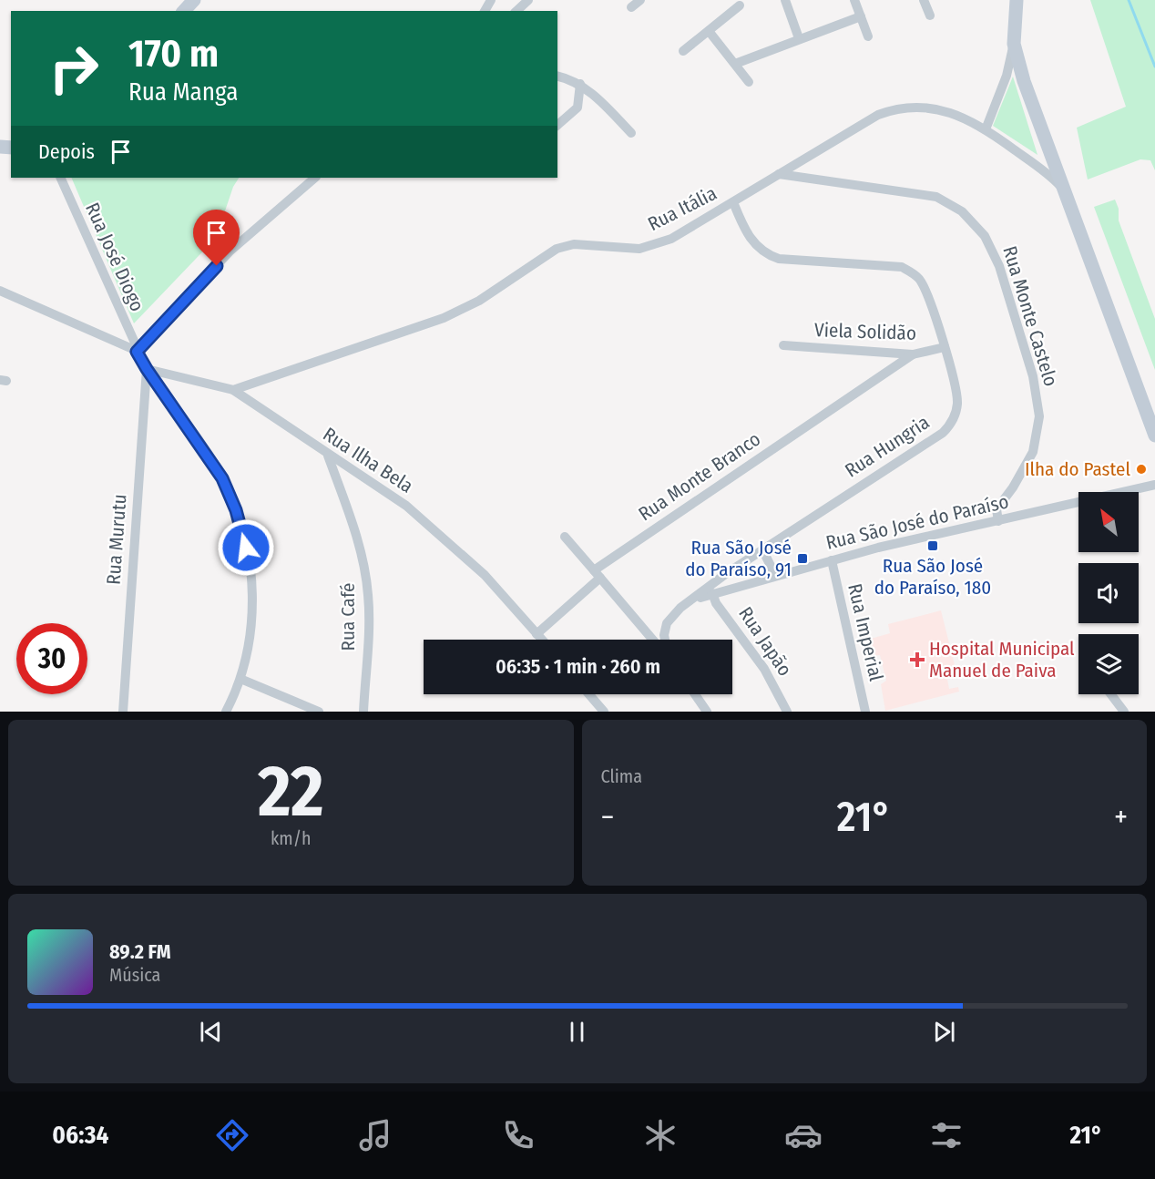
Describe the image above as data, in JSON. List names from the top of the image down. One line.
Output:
{"streets":{"street":["Rua Itália","Rua José Diogo","Rua Monte Castelo","Viela Solidão","Rua Hungria","Rua Ilha Bela","Rua Monte Branco","Rua São José do Paraíso","Rua Murutu","Rua Café","Rua Imperial","Rua Japão"]},"crossings":[["Rua Itália","Rua Monte Castelo"],["Rua Itália","Rua Hungria"],["Rua Itália","Rua Ilha Bela"],["Rua Monte Castelo","Rua São José do Paraíso"],["Viela Solidão","Rua Hungria"],["Viela Solidão","Rua Monte Branco"],["Rua Hungria","Rua São José do Paraíso"],["Rua Ilha Bela","Rua Murutu"],["Rua Ilha Bela","Rua Café"],["Rua São José do Paraíso","Rua Imperial"],["Rua São José do Paraíso","Rua Japão"]],"places":{"other":["Ilha do Pastel"],"transit":["Rua São José do Paraíso, 180","Rua São José do Paraíso, 91"],"health":["Hospital Municipal Manuel de Paiva"]},"north":"top left","page":{"turn":["170 m","Rua Manga"],"then":"Depois","limit":"30","trip":"06:35 · 1 min · 260 m","tile":[["22","km/h"],"Clima"],"heat":["−","21°","+"],"song":["89.2 FM","Música"],"tabs":["06:34","21°"]}}
